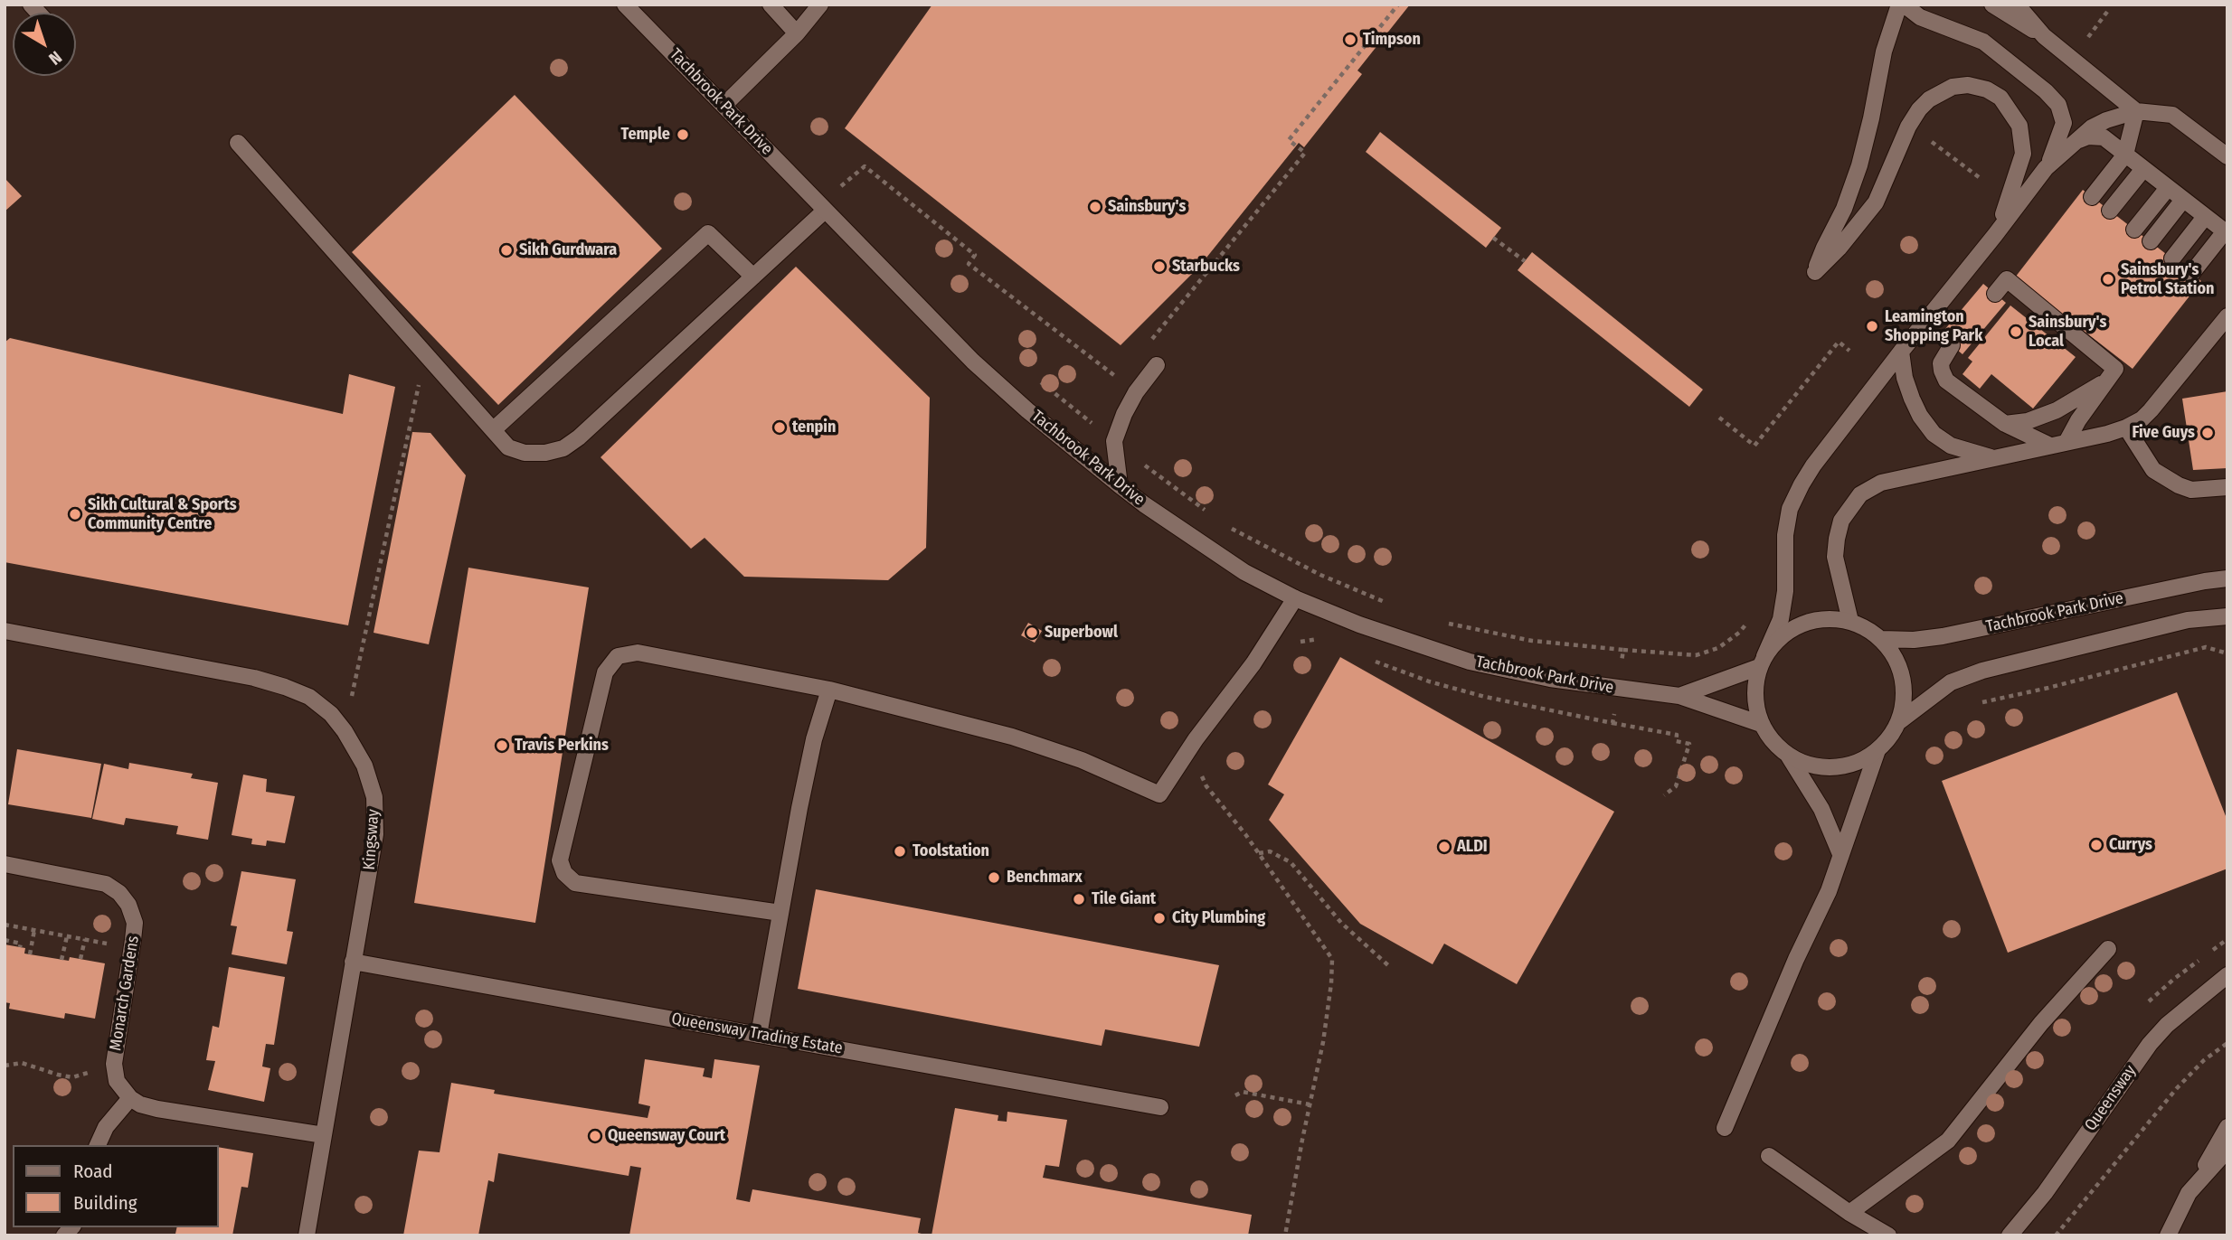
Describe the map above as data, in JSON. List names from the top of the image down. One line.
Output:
{"streets":{"street":["Tachbrook Park Drive","Kingsway","Monarch Gardens","Queensway Trading Estate","Queensway"]},"crossings":[["Kingsway","Queensway Trading Estate"]],"places":["Timpson","Temple","Sainsbury's","Sikh Gurdwara","Starbucks","Sainsbury's Petrol Station","Leamington Shopping Park","Sainsbury's Local","tenpin","Five Guys","Sikh Cultural & Sports Community Centre","Superbowl","Travis Perkins","Currys","ALDI","Toolstation","Benchmarx","Tile Giant","City Plumbing","Queensway Court"],"legend":["Road","Building"],"north":"bottom right"}
